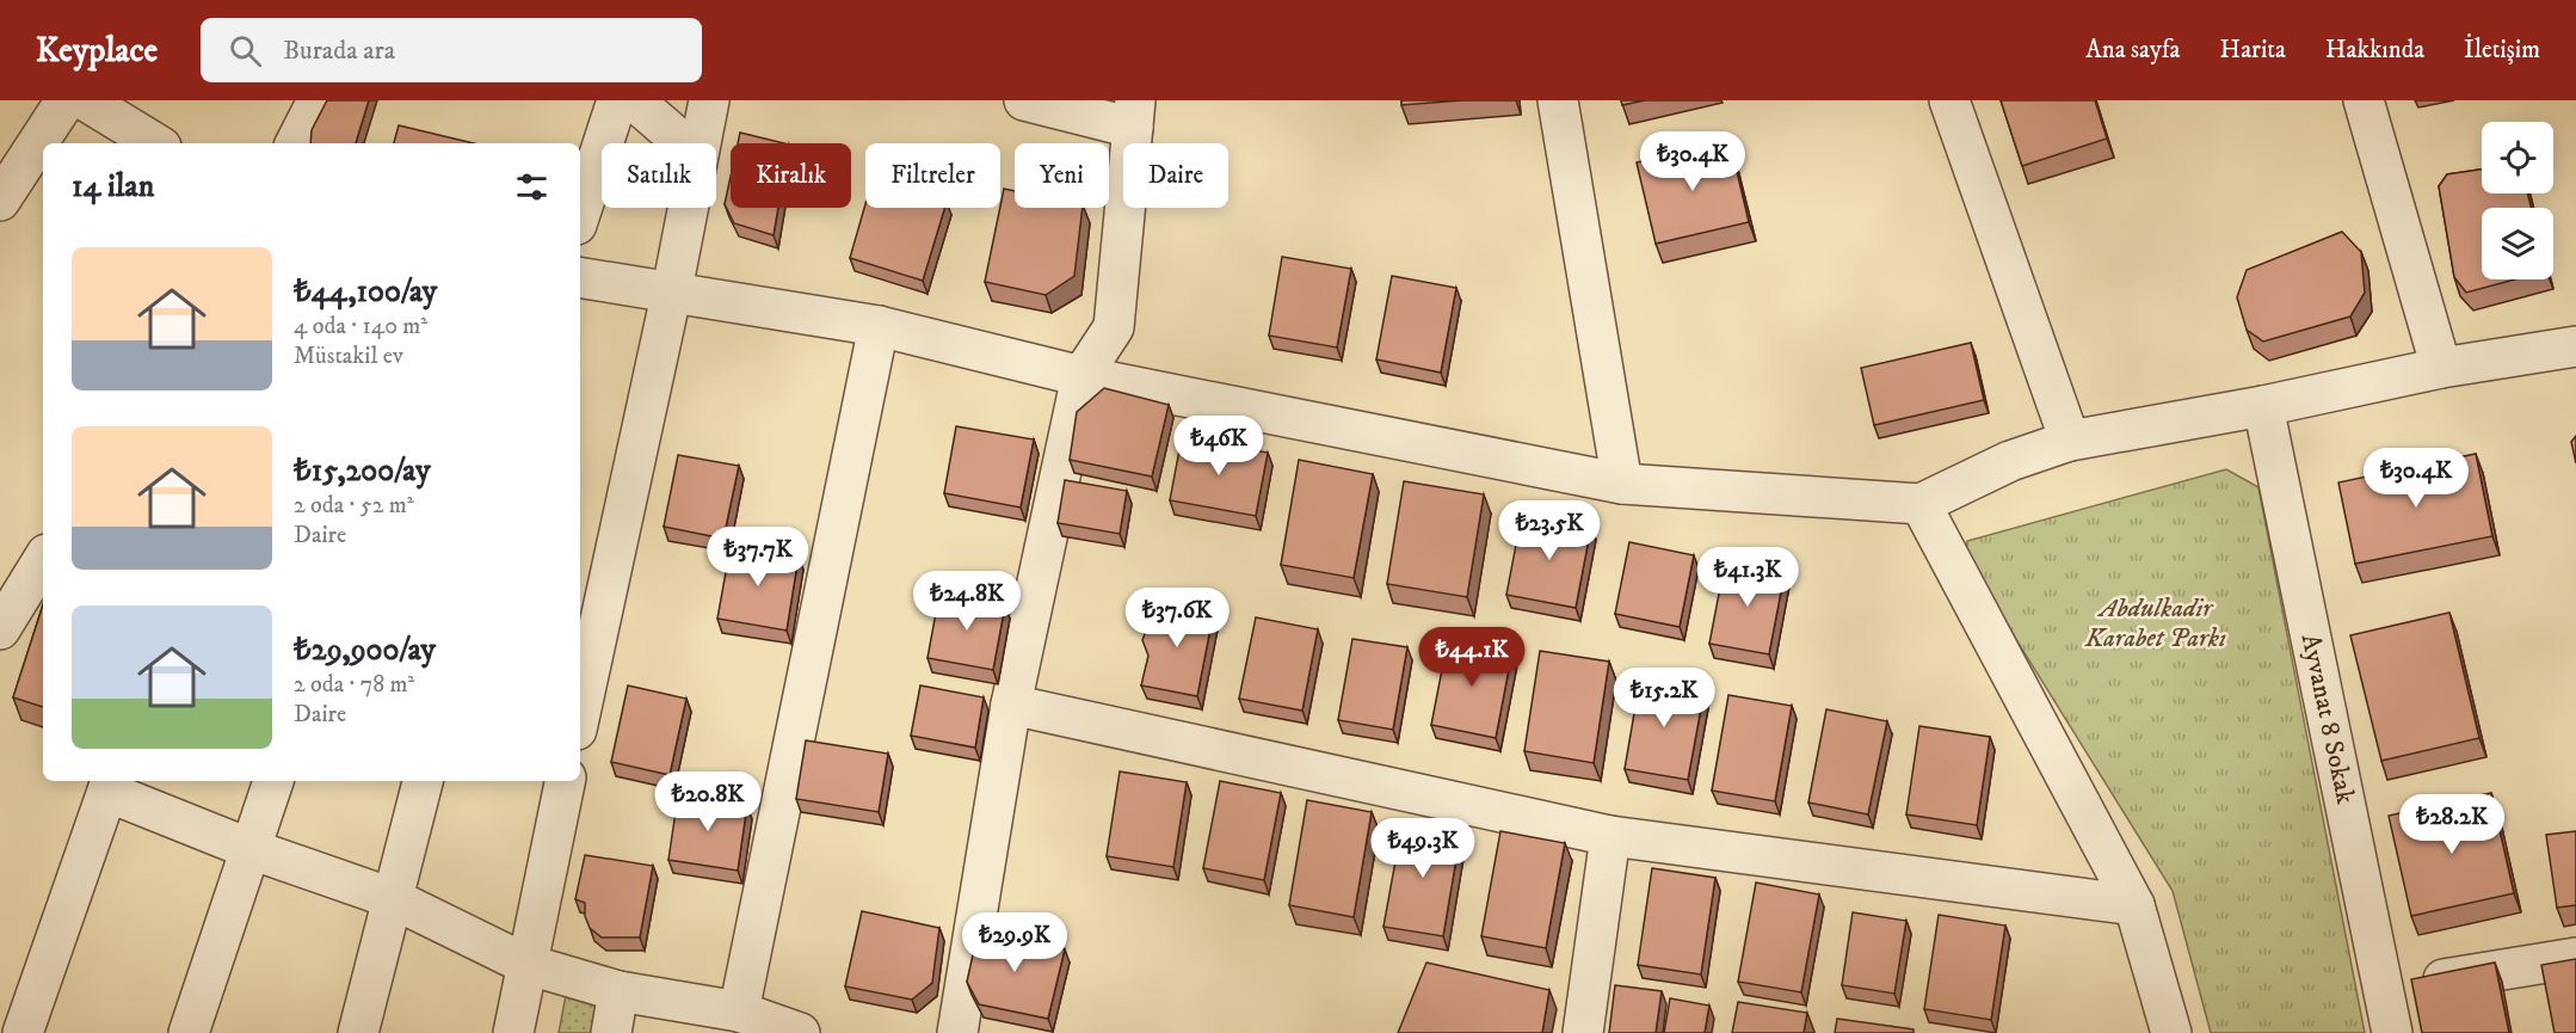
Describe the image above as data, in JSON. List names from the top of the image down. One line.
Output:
{"streets":{"street":["Ayvanat 8 Sokak"]},"parks":["Abdulkadir Karabet Parkı"],"page":{"header":"Keyplace","search":"Burada ara","nav":["Ana sayfa","Harita","Hakkında","İletişim"],"price":["₺30.4K","₺46K","₺30.4K","₺23.5K","₺37.7K","₺41.3K","₺24.8K","₺37.6K","₺44.1K","₺15.2K","₺20.8K","₺28.2K","₺49.3K","₺29.9K"],"chip":["Satılık","Kiralık","Filtreler","Yeni","Daire"],"heading":"14 ilan","list":[{"name":"₺44,100/ay","note":"4 oda · 140 m² · Müstakil ev"},{"name":"₺15,200/ay","note":"2 oda · 52 m² · Daire"},{"name":"₺29,900/ay","note":"2 oda · 78 m² · Daire"}]}}
